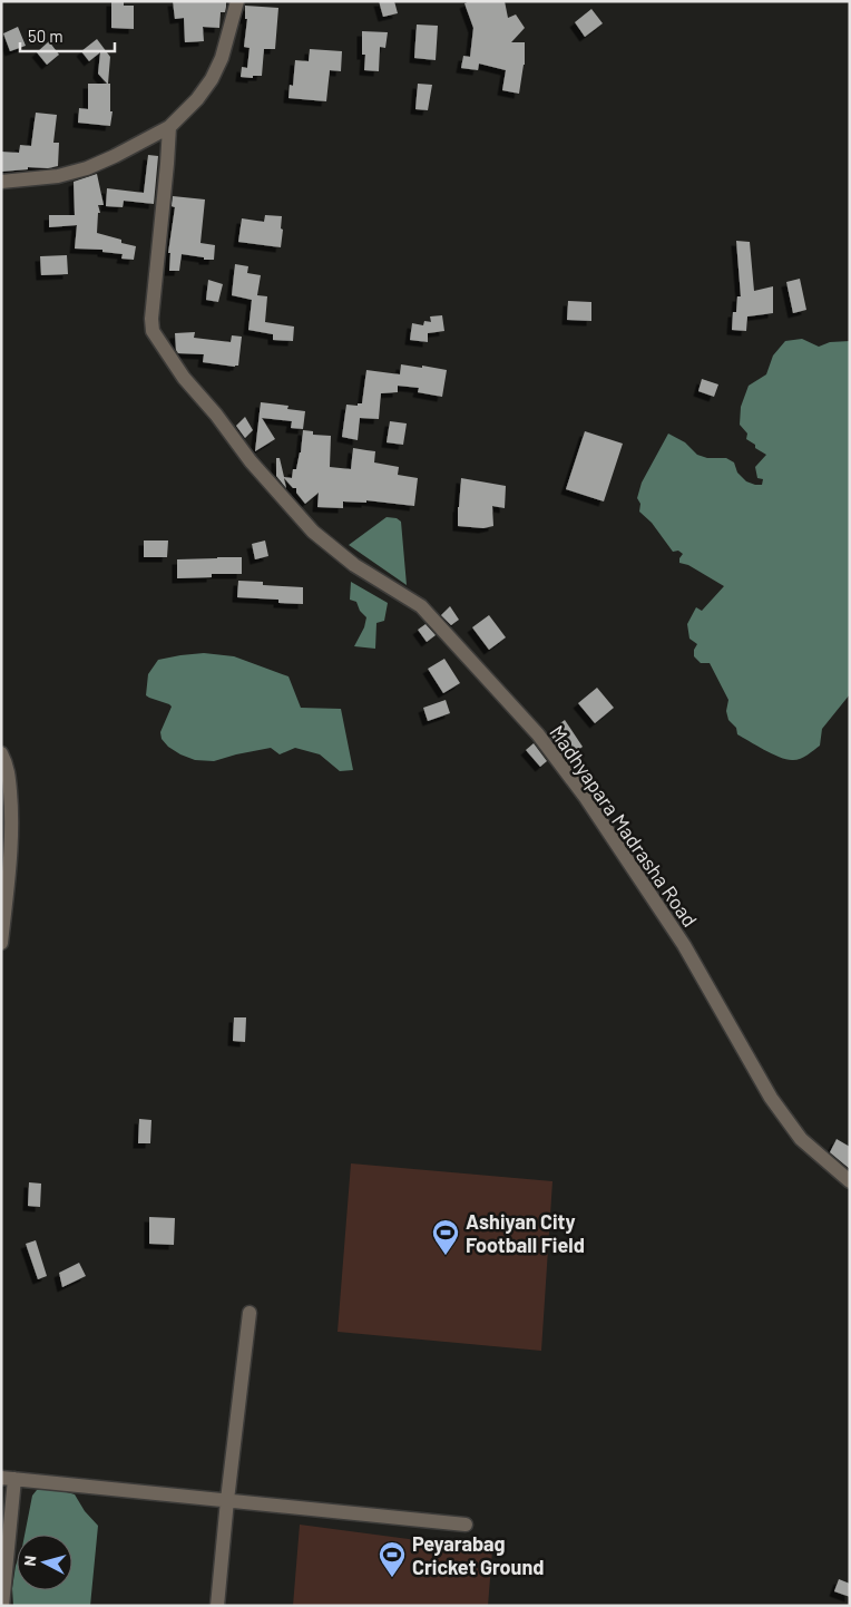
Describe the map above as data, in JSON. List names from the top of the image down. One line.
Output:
{"streets":{"street":["Madhyapara Madrasha Road"]},"places":{"sports":["Ashiyan City Football Field","Peyarabag Cricket Ground"]},"scale_bar":"50 m","north":"left"}
